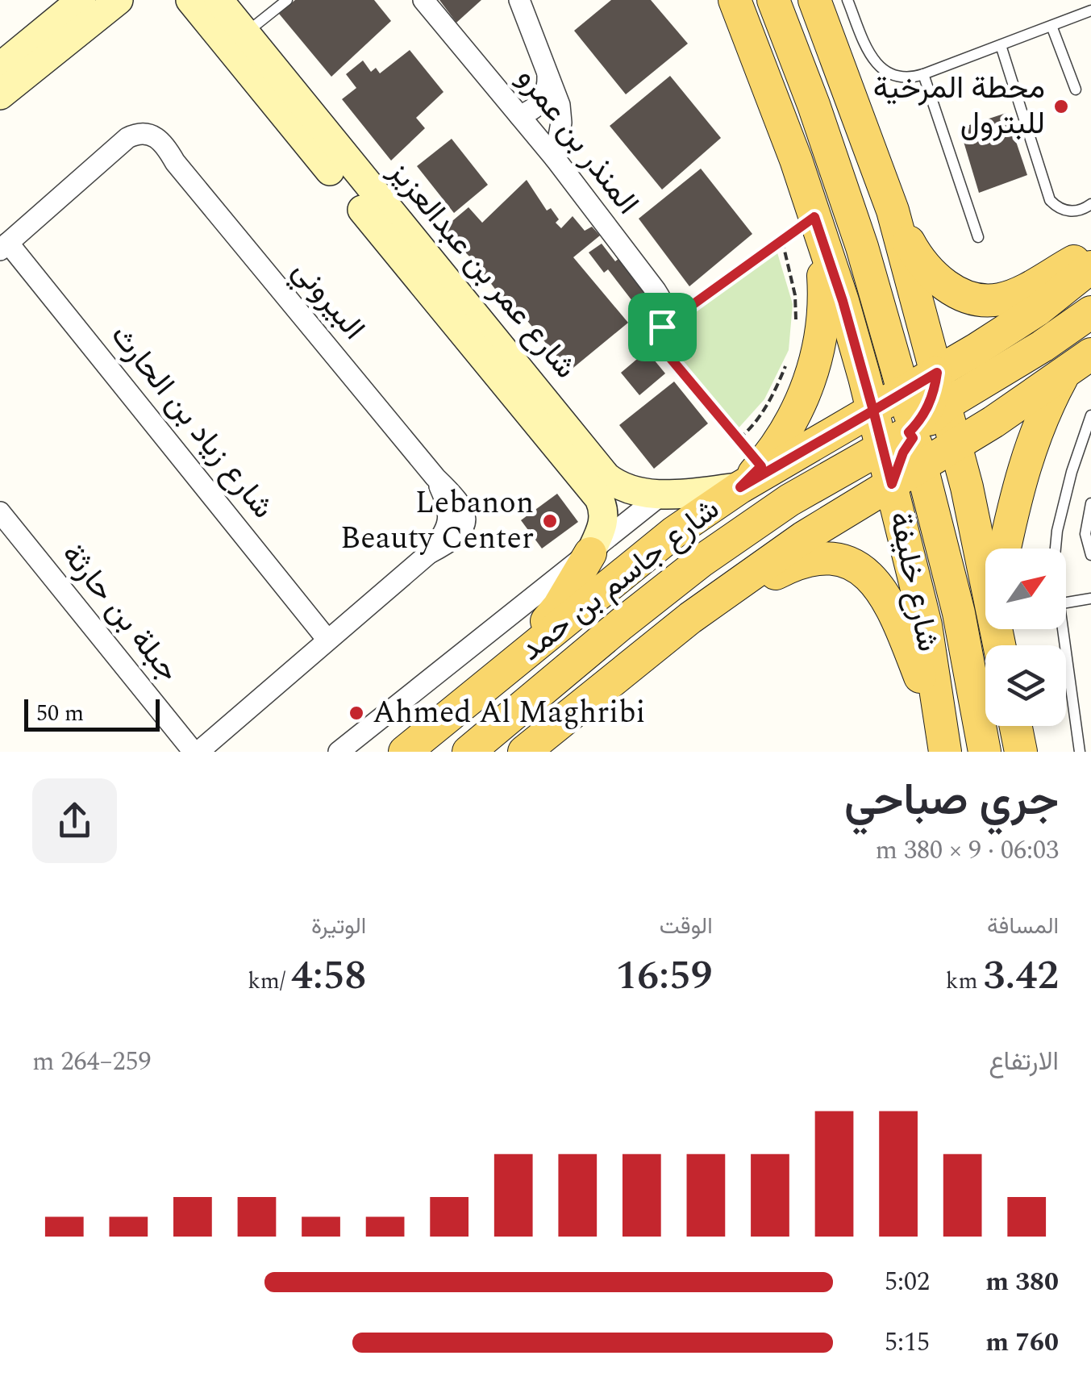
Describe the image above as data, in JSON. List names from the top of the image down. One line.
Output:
{"streets":{"main road":["شارع جاسم بن حمد","شارع خليفة"],"street":["المنذر بن عمرو","شارع عمر بن عبدالعزيز","البيروني","شارع زياد بن الحارث","جبلة بن حارثة"]},"crossings":[["شارع عمر بن عبدالعزيز","شارع جاسم بن حمد"],["البيروني","شارع زياد بن الحارث"],["البيروني","جبلة بن حارثة"]],"places":["محطة المرخية للبترول","Lebanon Beauty Center","Ahmed Al Maghribi"],"scale_bar":"50 m","north":"top right","page":{"scale":"50 m","heading":["جري صباحي","06:03 · 9 × 380 m"],"stats":[["المسافة","3.42 km"],["الوقت","16:59"],["الوتيرة","4:58 /km"]],"chart":["الارتفاع","259–264 m"],"list":[{"name":"380 m","note":"5:02"},{"name":"760 m","note":"5:15"}]}}
